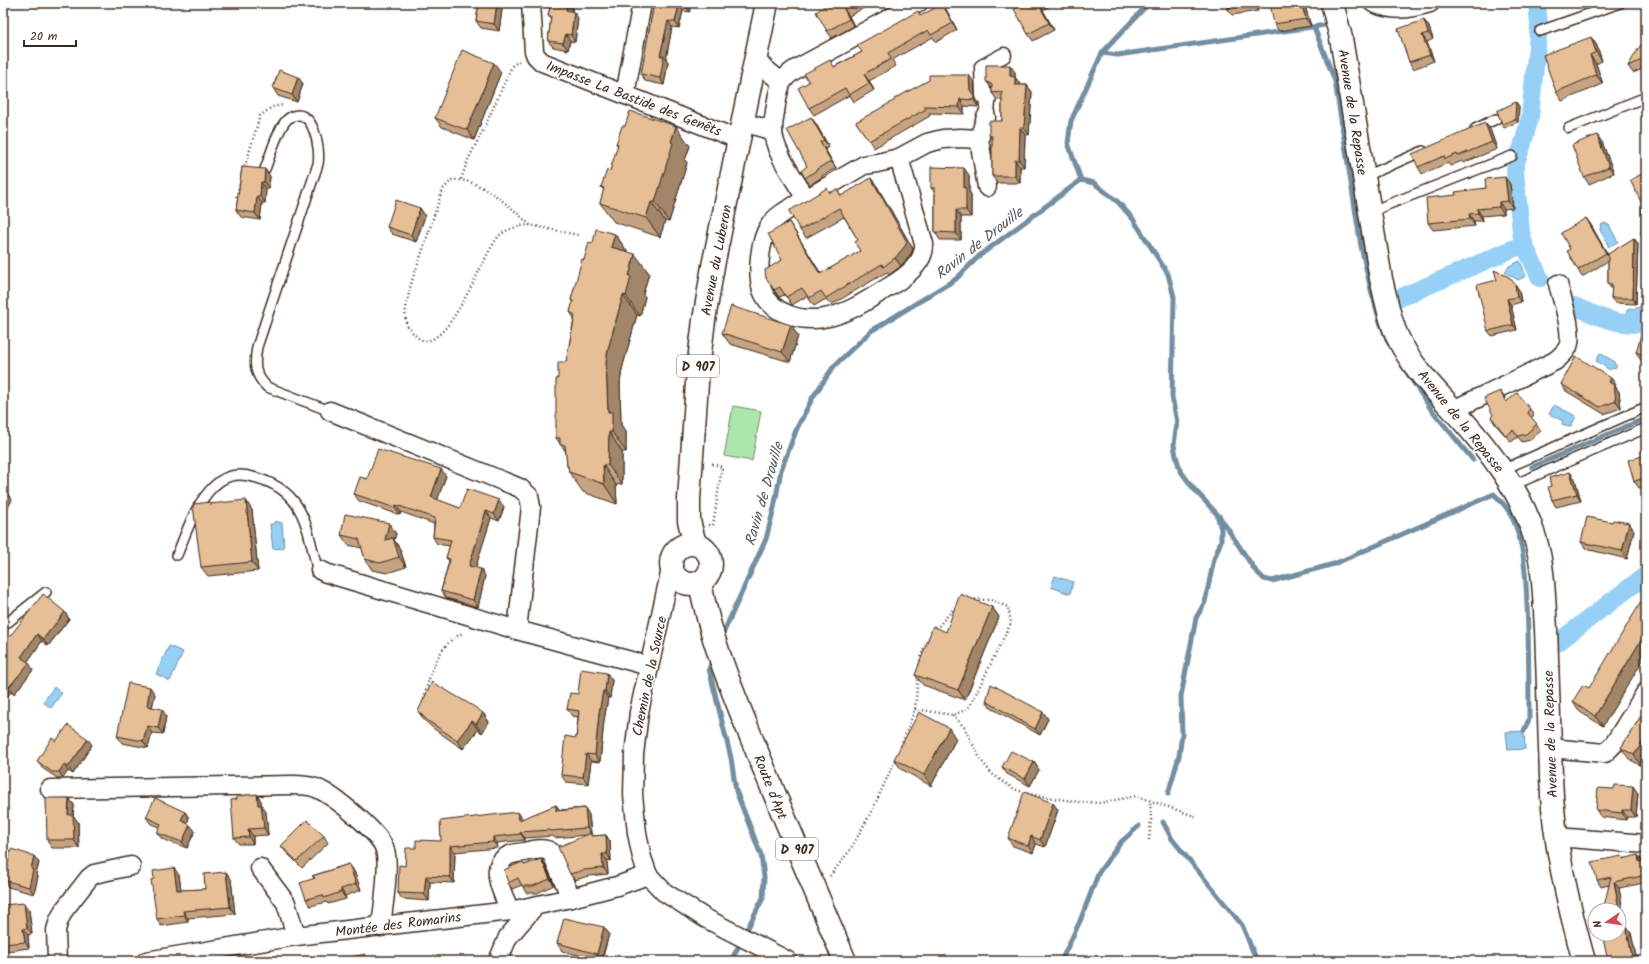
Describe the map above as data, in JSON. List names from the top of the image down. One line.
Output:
{"streets":{"main road":["Avenue de la Repasse","Avenue du Luberon","D 907","Route d'Apt"],"street":["Impasse La Bastide des Genêts","Chemin de la Source","Montée des Romarins"]},"crossings":[["Impasse La Bastide des Genêts","Avenue du Luberon"],["Avenue du Luberon","Chemin de la Source"],["Avenue du Luberon","Route d'Apt"],["Chemin de la Source","Route d'Apt"],["Chemin de la Source","Montée des Romarins"]],"water":["Ravin de Drouille"],"scale_bar":"20 m","north":"left"}
